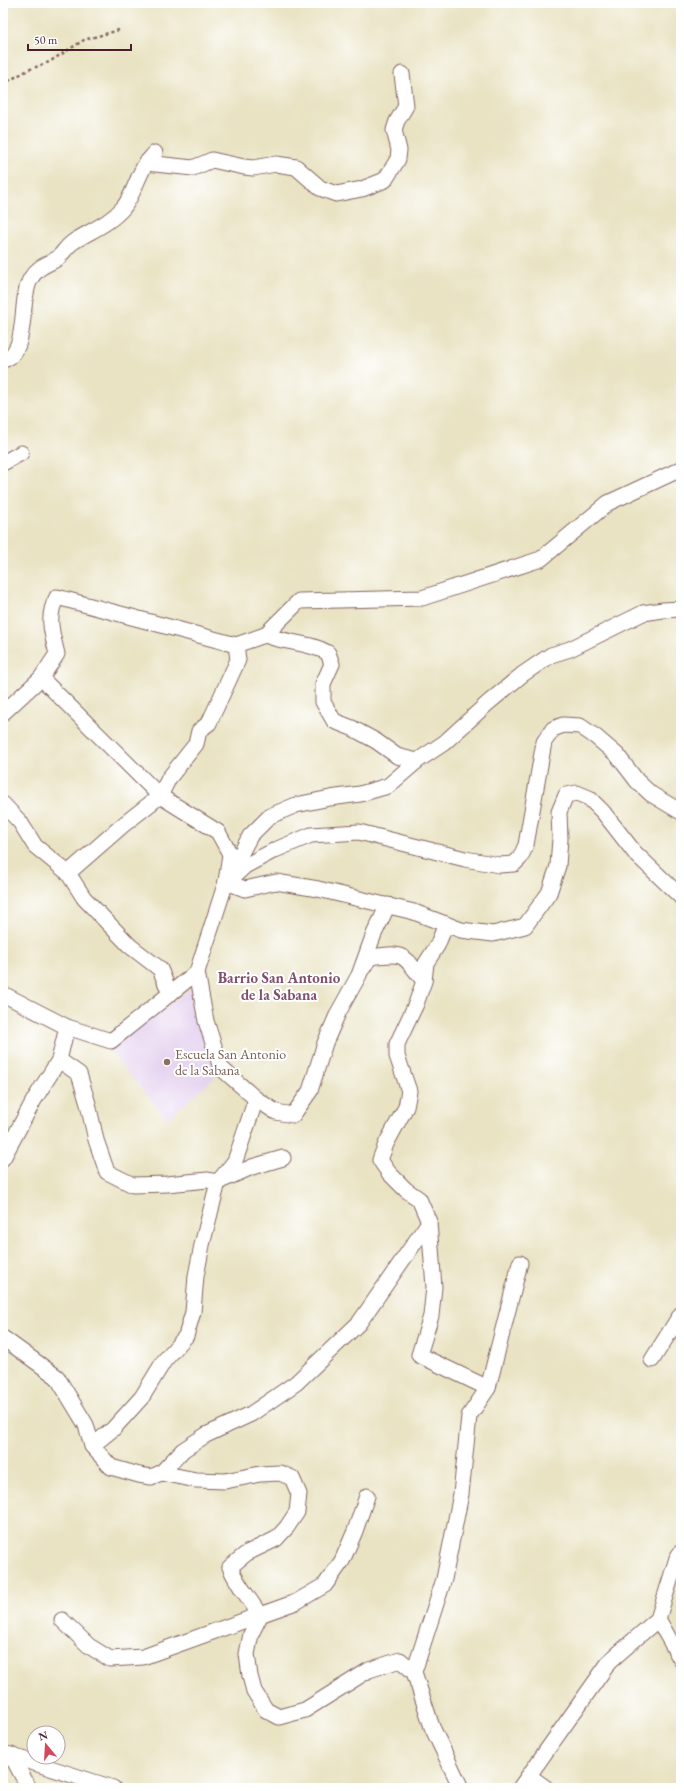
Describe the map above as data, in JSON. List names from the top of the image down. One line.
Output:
{"districts":["Barrio San Antonio de la Sabana"],"places":["Escuela San Antonio de la Sabana"],"scale_bar":"50 m","north":"top"}
